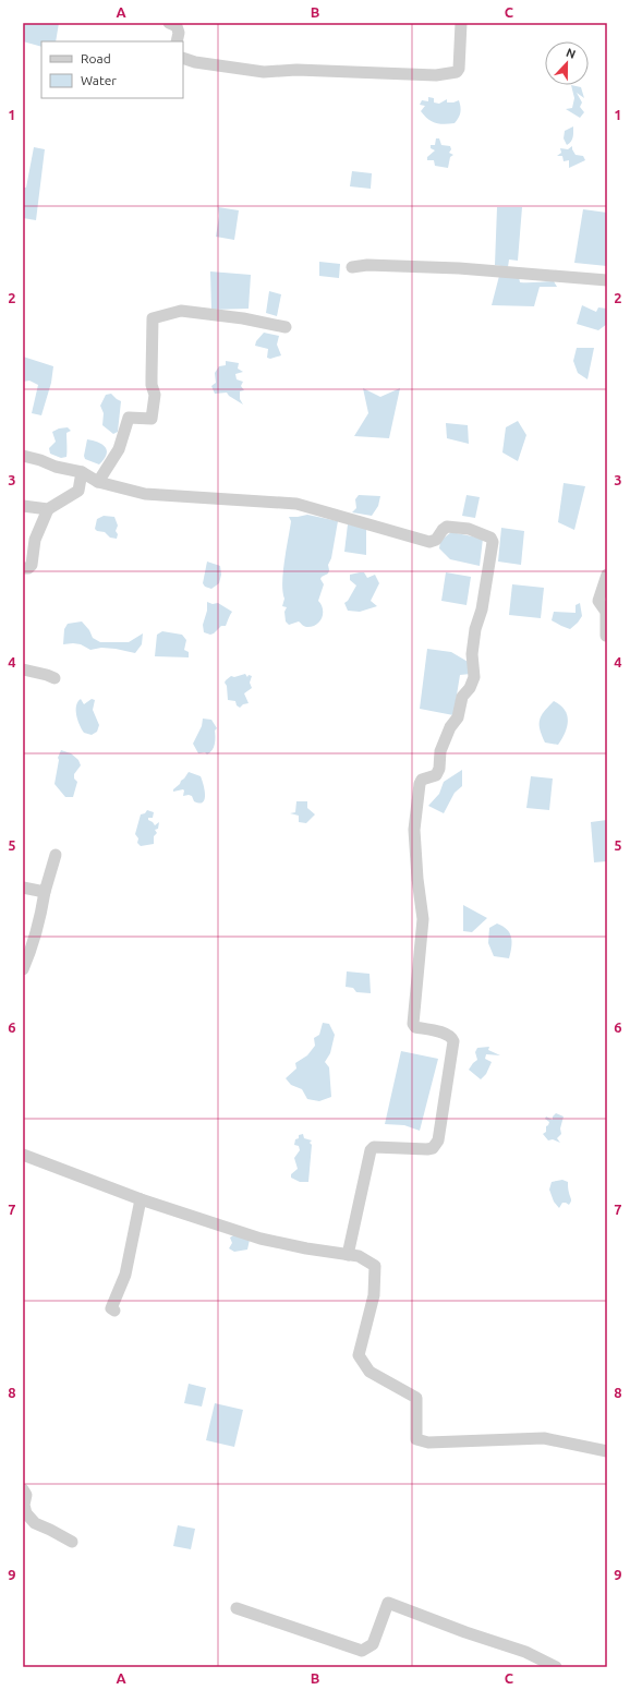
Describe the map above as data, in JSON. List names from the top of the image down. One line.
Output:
{"legend":["Road","Water"],"north":"top","grid":{"columns":["A","B","C"],"rows":["1","2","3","4","5","6","7","8","9"]}}
